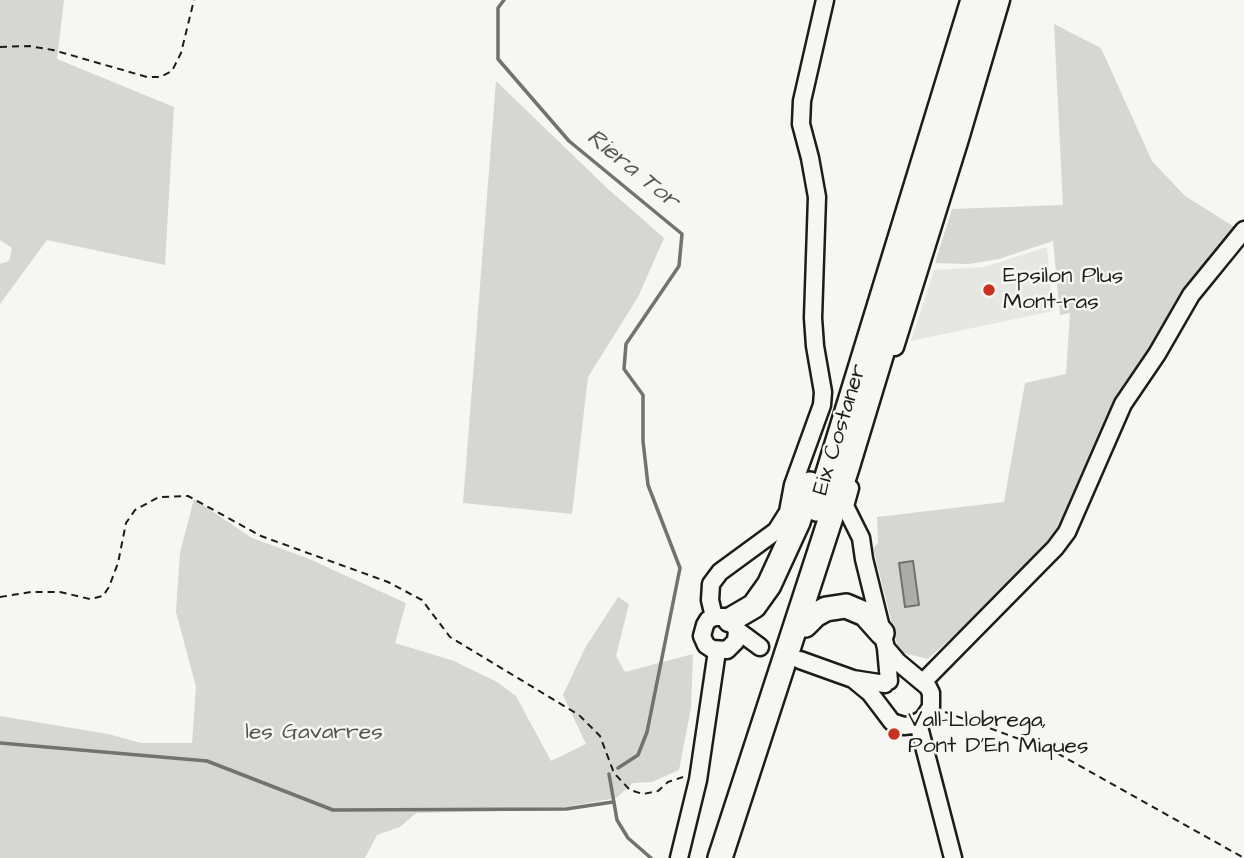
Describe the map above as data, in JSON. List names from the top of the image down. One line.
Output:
{"streets":{"highway":["Eix Costaner"]},"water":["Riera Tor"],"parks":["les Gavarres"],"places":["Epsilon Plus Mont-ras","Vall-Llobrega, Pont D'En Miques"]}
